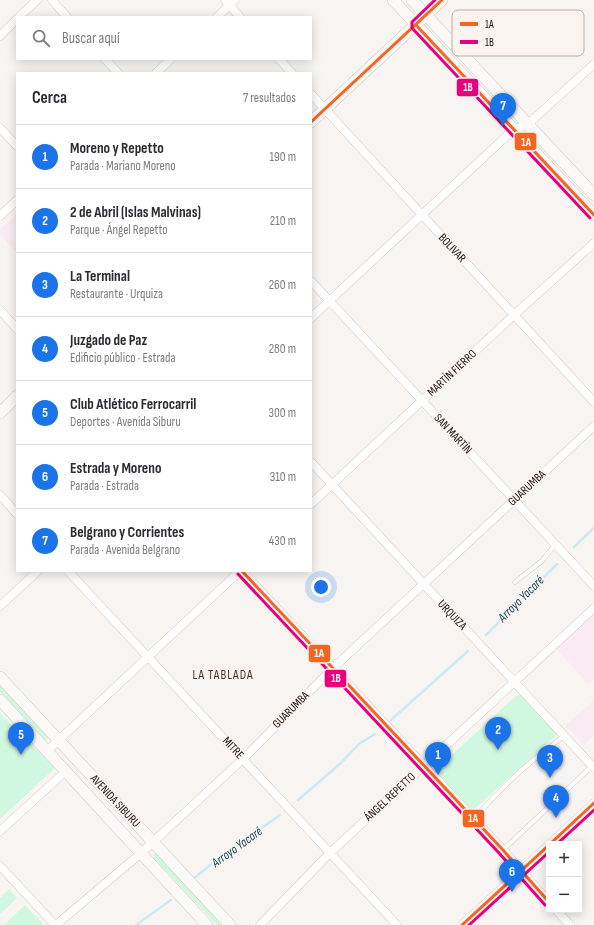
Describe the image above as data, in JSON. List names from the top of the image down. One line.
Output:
{"streets":{"main road":["AVENIDA SIBURU"],"street":["BOLIVAR","MARTÍN FIERRO","SAN MARTÍN","GUARUMBA","URQUIZA","MITRE","ÁNGEL REPETTO"]},"crossings":[["BOLIVAR","MARTÍN FIERRO"],["MARTÍN FIERRO","SAN MARTÍN"],["MARTÍN FIERRO","URQUIZA"],["SAN MARTÍN","GUARUMBA"],["GUARUMBA","URQUIZA"],["GUARUMBA","MITRE"],["GUARUMBA","AVENIDA SIBURU"],["URQUIZA","ÁNGEL REPETTO"],["MITRE","ÁNGEL REPETTO"]],"districts":["LA TABLADA"],"water":["Arroyo Yacaré"],"lines":["transit line 1A","transit line 1B"],"legend":["1A","1B"],"page":{"search":"Buscar aquí","heading":["Cerca","7 resultados"],"pins":["7","2","5","1","3","4","6"],"list":[{"mark":"1","name":"Moreno y Repetto","note":"Parada · Mariano Moreno","value":"190 m"},{"mark":"2","name":"2 de Abril (Islas Malvinas)","note":"Parque · Ángel Repetto","value":"210 m"},{"mark":"3","name":"La Terminal","note":"Restaurante · Urquiza","value":"260 m"},{"mark":"4","name":"Juzgado de Paz","note":"Edificio público · Estrada","value":"280 m"},{"mark":"5","name":"Club Atlético Ferrocarril","note":"Deportes · Avenida Siburu","value":"300 m"},{"mark":"6","name":"Estrada y Moreno","note":"Parada · Estrada","value":"310 m"},{"mark":"7","name":"Belgrano y Corrientes","note":"Parada · Avenida Belgrano","value":"430 m"}],"map_buttons":["+","−"]}}
